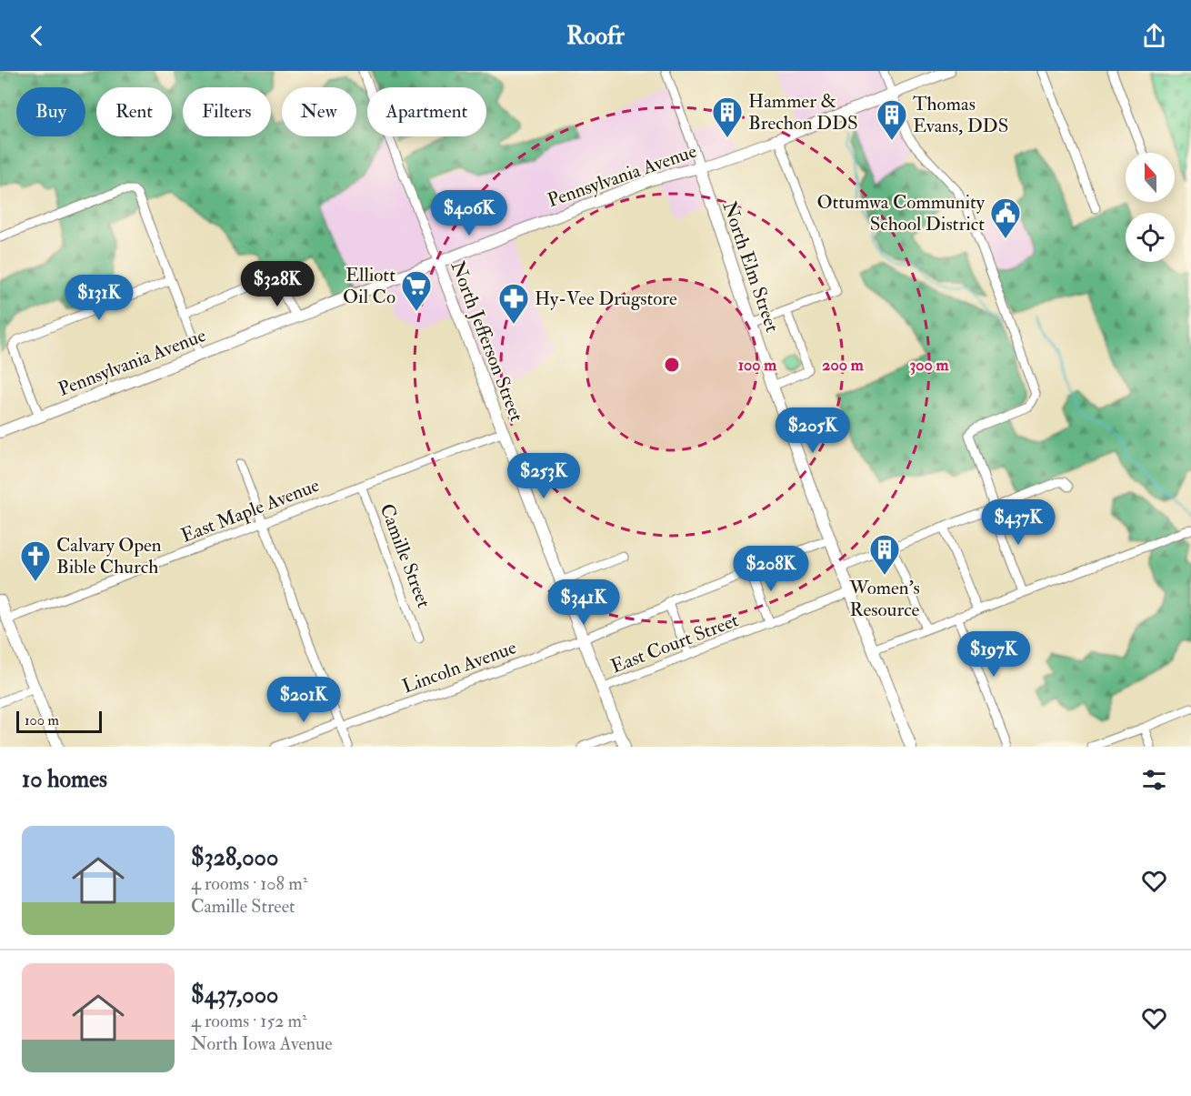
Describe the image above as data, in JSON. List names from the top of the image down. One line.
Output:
{"streets":{"main road":["Pennsylvania Avenue","North Elm Street","North Jefferson Street"],"street":["East Maple Avenue","Camille Street","East Court Street","Lincoln Avenue"]},"crossings":[["Pennsylvania Avenue","North Elm Street"],["Pennsylvania Avenue","North Jefferson Street"],["North Elm Street","East Court Street"],["North Elm Street","Lincoln Avenue"],["North Jefferson Street","East Maple Avenue"],["North Jefferson Street","East Court Street"],["North Jefferson Street","Lincoln Avenue"],["East Maple Avenue","Camille Street"]],"places":{"building":["Hammer & Brechon DDS","Thomas Evans, DDS","Women's Resource"],"public building":["Ottumwa Community School District"],"supermarket":["Elliott Oil Co"],"pharmacy":["Hy-Vee Drugstore"],"church":["Calvary Open Bible Church"]},"scale_bar":"100 m","north":"top","page":{"header":"Roofr","chip":["Buy","Rent","Filters","New","Apartment"],"price":["$406K","$328K","$131K","$205K","$253K","$437K","$208K","$341K","$197K","$201K"],"scale":"100 m","heading":"10 homes","list":[{"name":"$328,000","note":"4 rooms · 108 m² · Camille Street"},{"name":"$437,000","note":"4 rooms · 152 m² · North Iowa Avenue"}]},"rings":["100 m","200 m","300 m"]}
